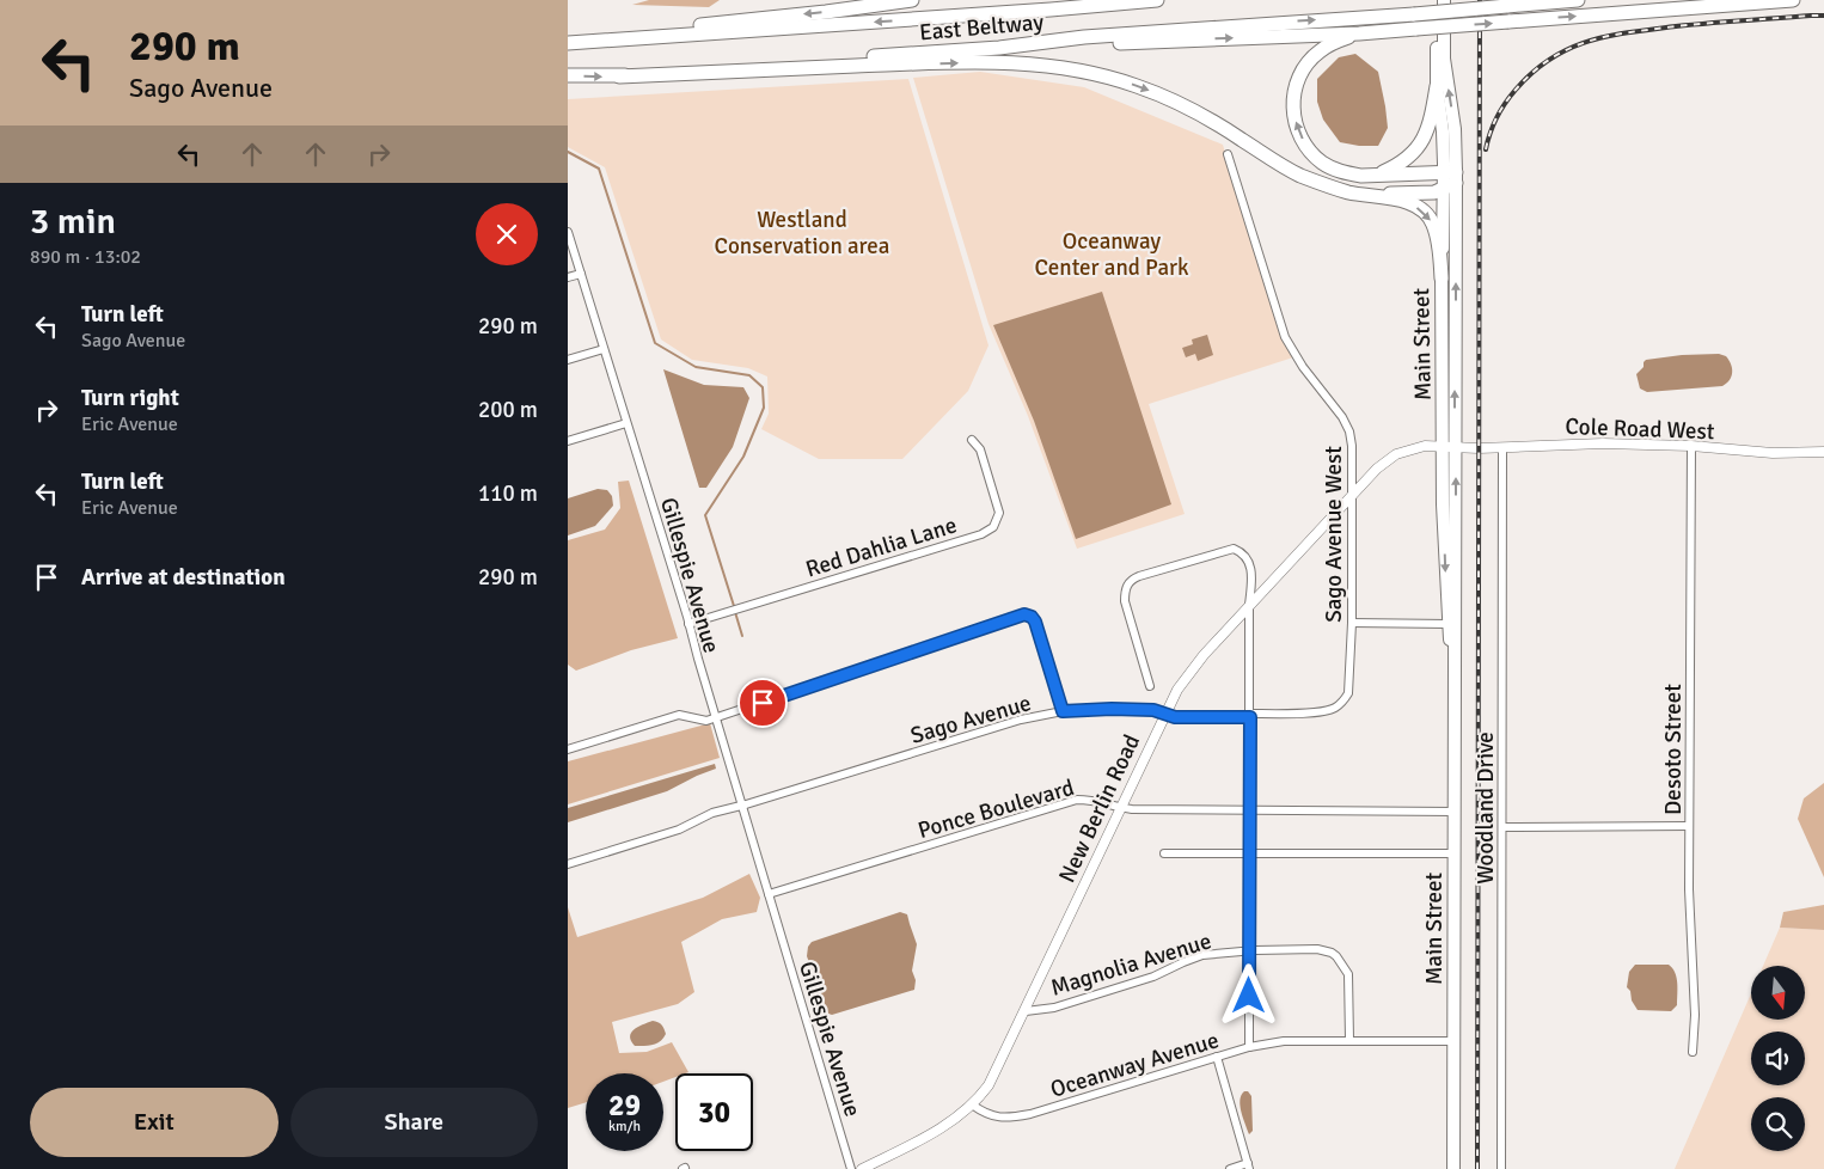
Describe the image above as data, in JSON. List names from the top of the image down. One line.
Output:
{"streets":{"highway":["East Beltway"],"main road":["Main Street"],"street":["Cole Road West","Sago Avenue West","Red Dahlia Lane","Gillespie Avenue","Sago Avenue","Desoto Street","Ponce Boulevard","New Berlin Road","Woodland Drive","Magnolia Avenue","Oceanway Avenue"]},"crossings":[["Main Street","Cole Road West"],["Main Street","Ponce Boulevard"],["Main Street","New Berlin Road"],["Main Street","Oceanway Avenue"],["Cole Road West","Desoto Street"],["Cole Road West","New Berlin Road"],["Cole Road West","Woodland Drive"],["Sago Avenue West","Sago Avenue"],["Sago Avenue West","New Berlin Road"],["Red Dahlia Lane","Gillespie Avenue"],["Gillespie Avenue","Sago Avenue"],["Gillespie Avenue","Ponce Boulevard"],["Sago Avenue","New Berlin Road"],["Ponce Boulevard","New Berlin Road"],["New Berlin Road","Magnolia Avenue"],["New Berlin Road","Oceanway Avenue"],["Magnolia Avenue","Oceanway Avenue"]],"parks":["Westland Conservation area","Oceanway Center and Park"],"north":"bottom","page":{"turn":["290 m","Sago Avenue"],"heading":["3 min","890 m · 13:02"],"list":[{"name":"Turn left","note":"Sago Avenue","value":"290 m"},{"name":"Turn right","note":"Eric Avenue","value":"200 m"},{"name":"Turn left","note":"Eric Avenue","value":"110 m"},{"name":"Arrive at destination","value":"290 m"}],"speed":"29 km/h","limit":"30","buttons":["Exit","Share"]}}
